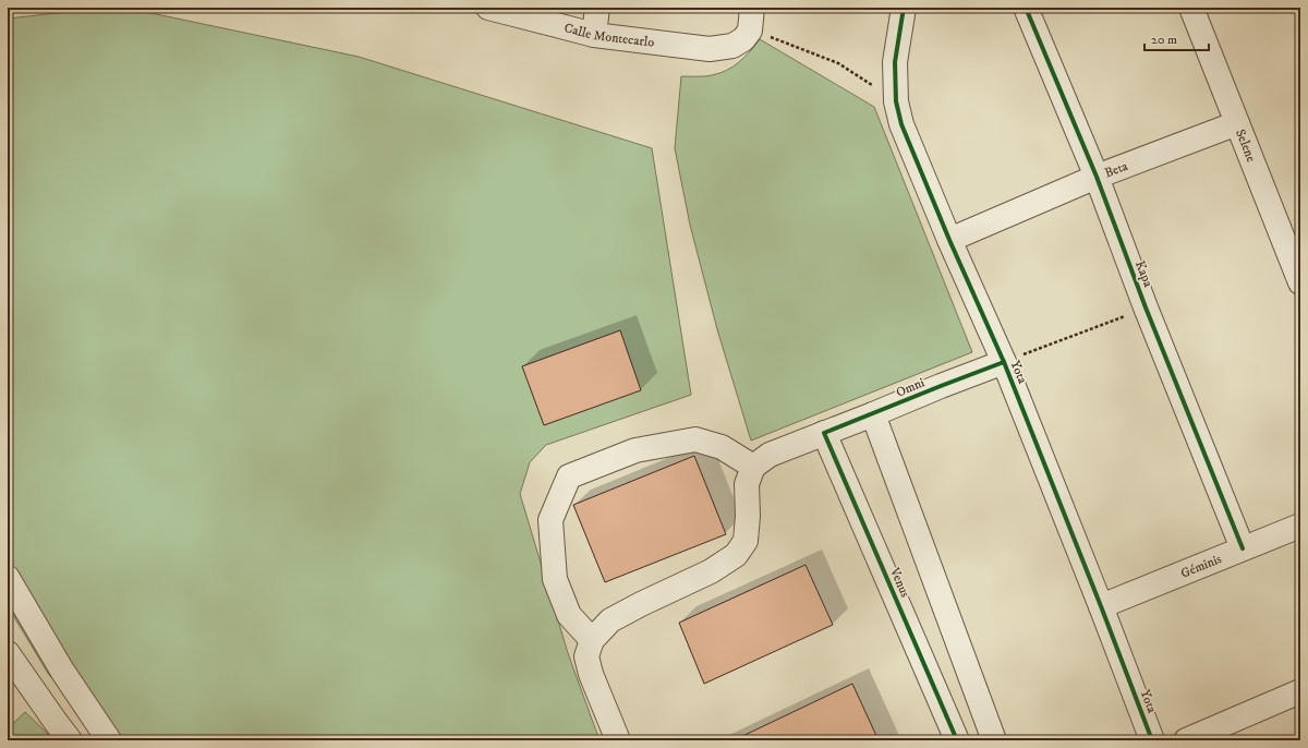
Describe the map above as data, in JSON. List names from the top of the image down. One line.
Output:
{"streets":{"street":["Calle Montecarlo","Selene","Beta","Kapa","Yota","Omni","Géminis","Venus"]},"crossings":[["Selene","Beta"],["Beta","Kapa"],["Beta","Yota"],["Kapa","Géminis"],["Yota","Omni"],["Yota","Géminis"],["Omni","Venus"]],"scale_bar":"20 m"}
